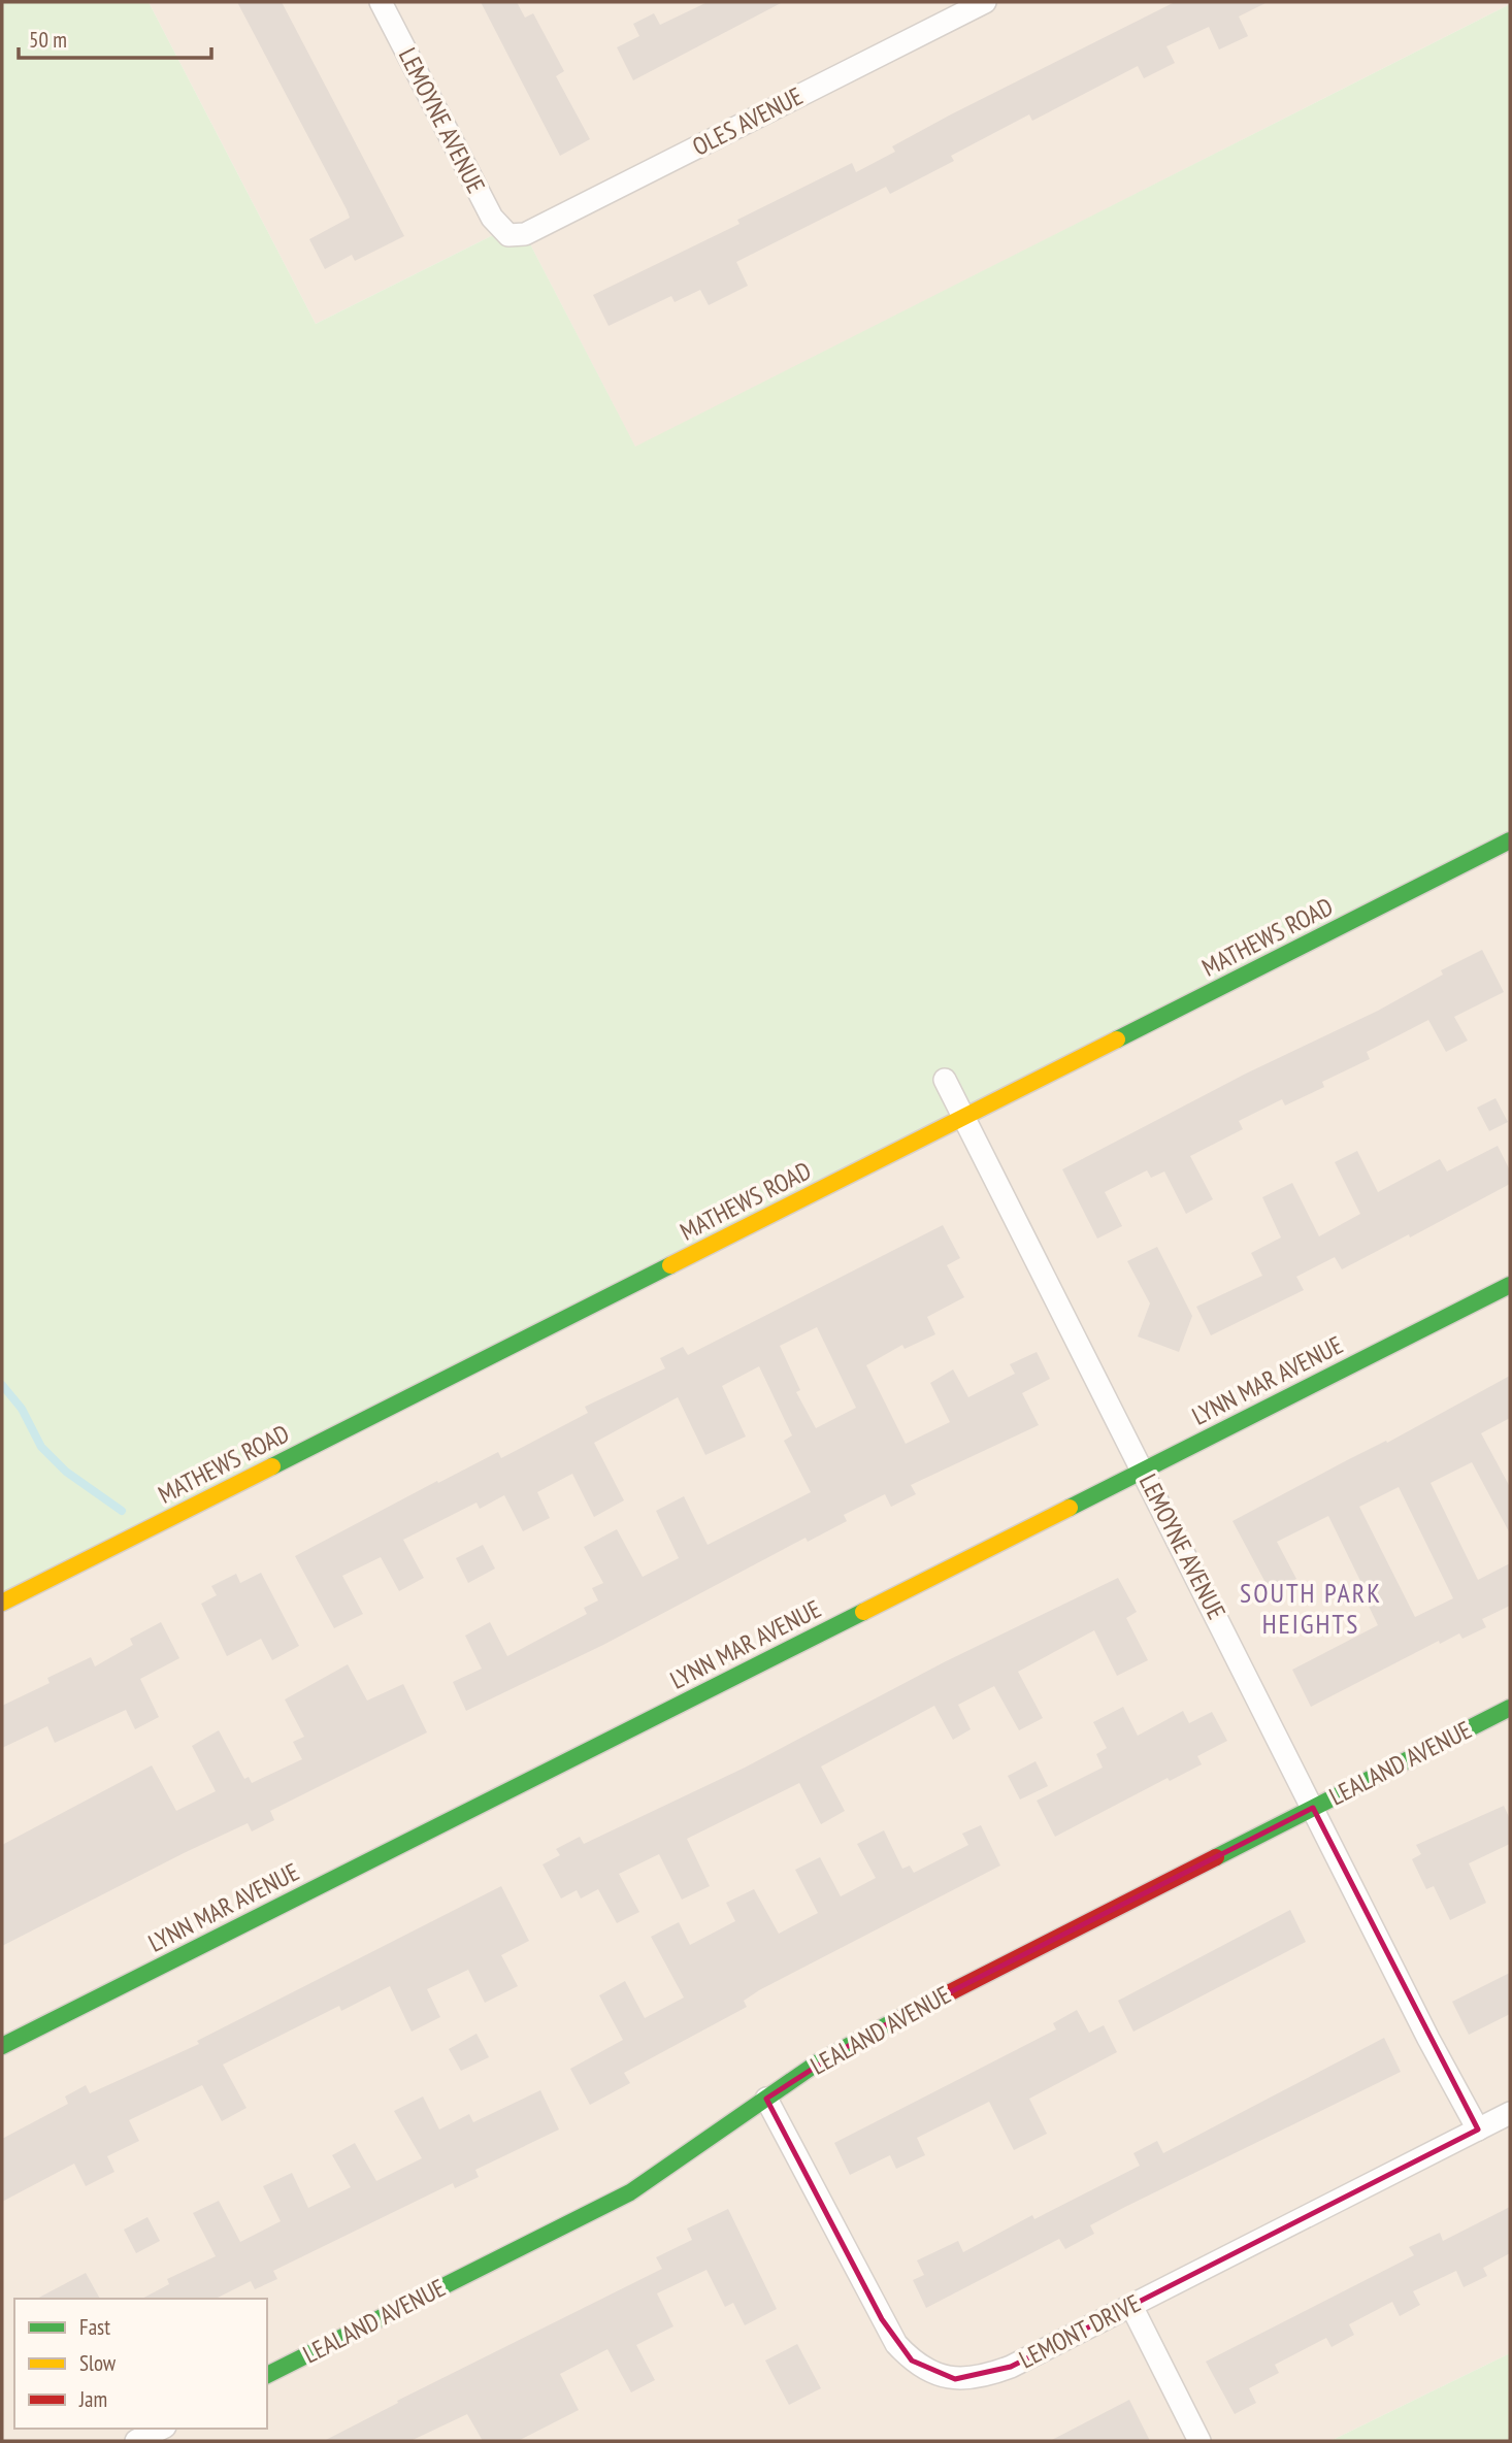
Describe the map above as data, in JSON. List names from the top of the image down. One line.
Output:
{"streets":{"street":["LEMOYNE AVENUE","OLES AVENUE","MATHEWS ROAD","LYNN MAR AVENUE","LEALAND AVENUE","LEMONT DRIVE"]},"crossings":[["LEMOYNE AVENUE","OLES AVENUE"],["LEMOYNE AVENUE","MATHEWS ROAD"],["LEMOYNE AVENUE","LYNN MAR AVENUE"],["LEMOYNE AVENUE","LEALAND AVENUE"],["LEMOYNE AVENUE","LEMONT DRIVE"],["LEALAND AVENUE","LEMONT DRIVE"]],"districts":["SOUTH PARK HEIGHTS"],"legend":["Fast","Slow","Jam"],"scale_bar":"50 m"}
